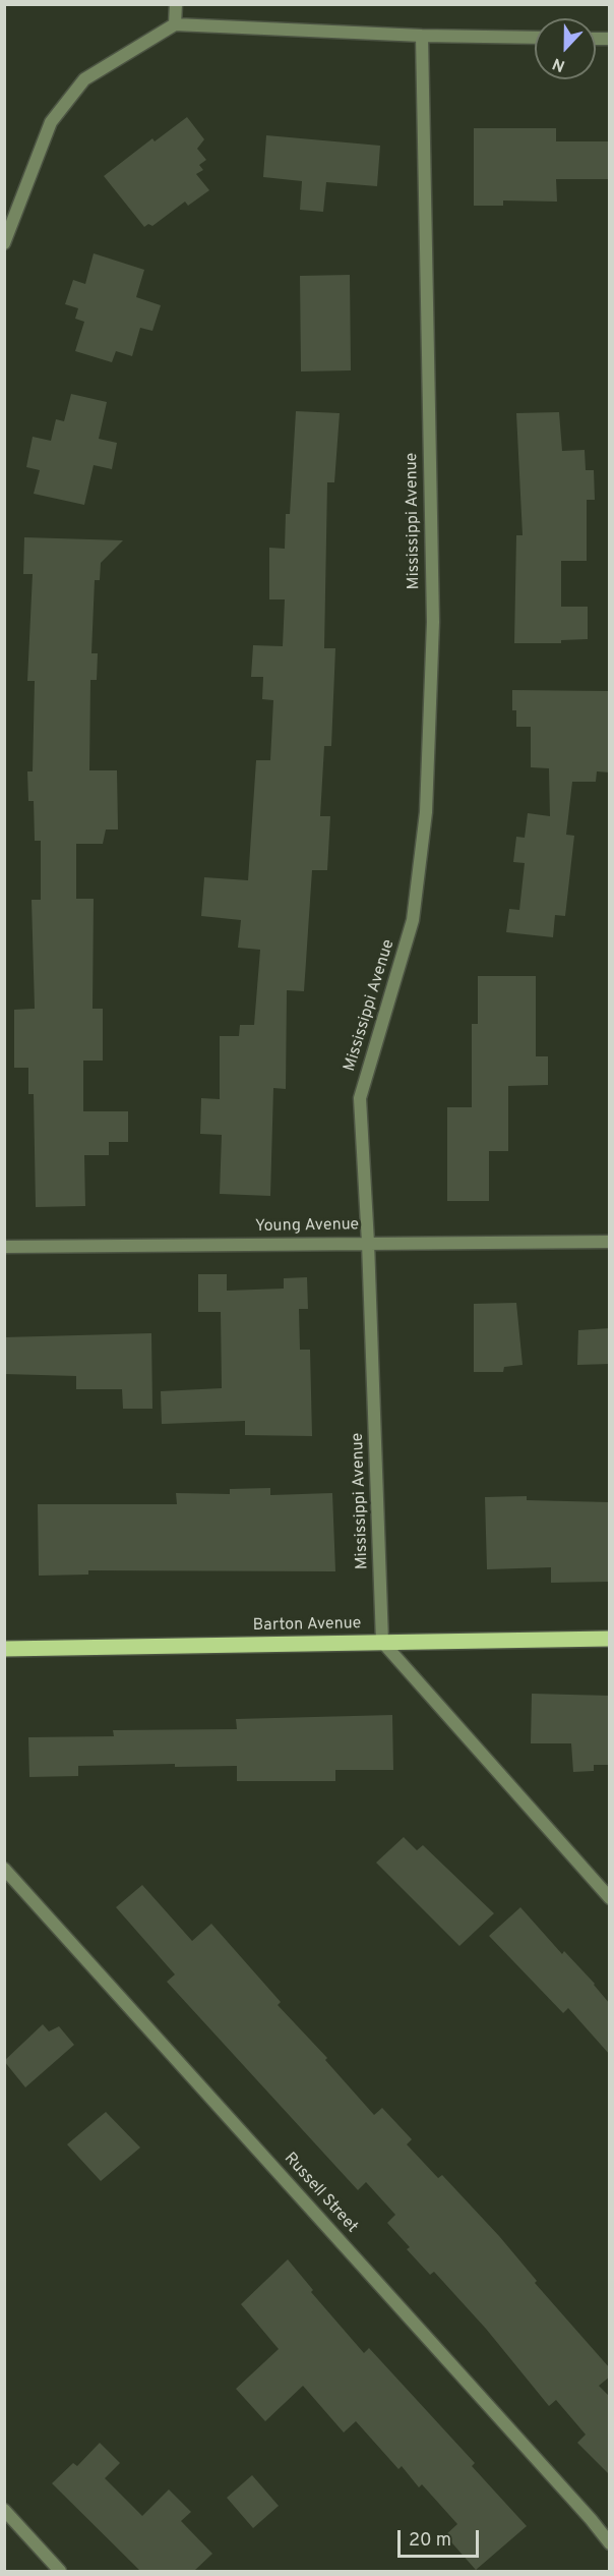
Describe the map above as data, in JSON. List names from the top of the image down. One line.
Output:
{"streets":{"main road":["Barton Avenue"],"street":["Mississippi Avenue","Young Avenue","Russell Street"]},"crossings":[["Mississippi Avenue","Young Avenue"],["Mississippi Avenue","Barton Avenue"]],"scale_bar":"20 m","north":"bottom"}
